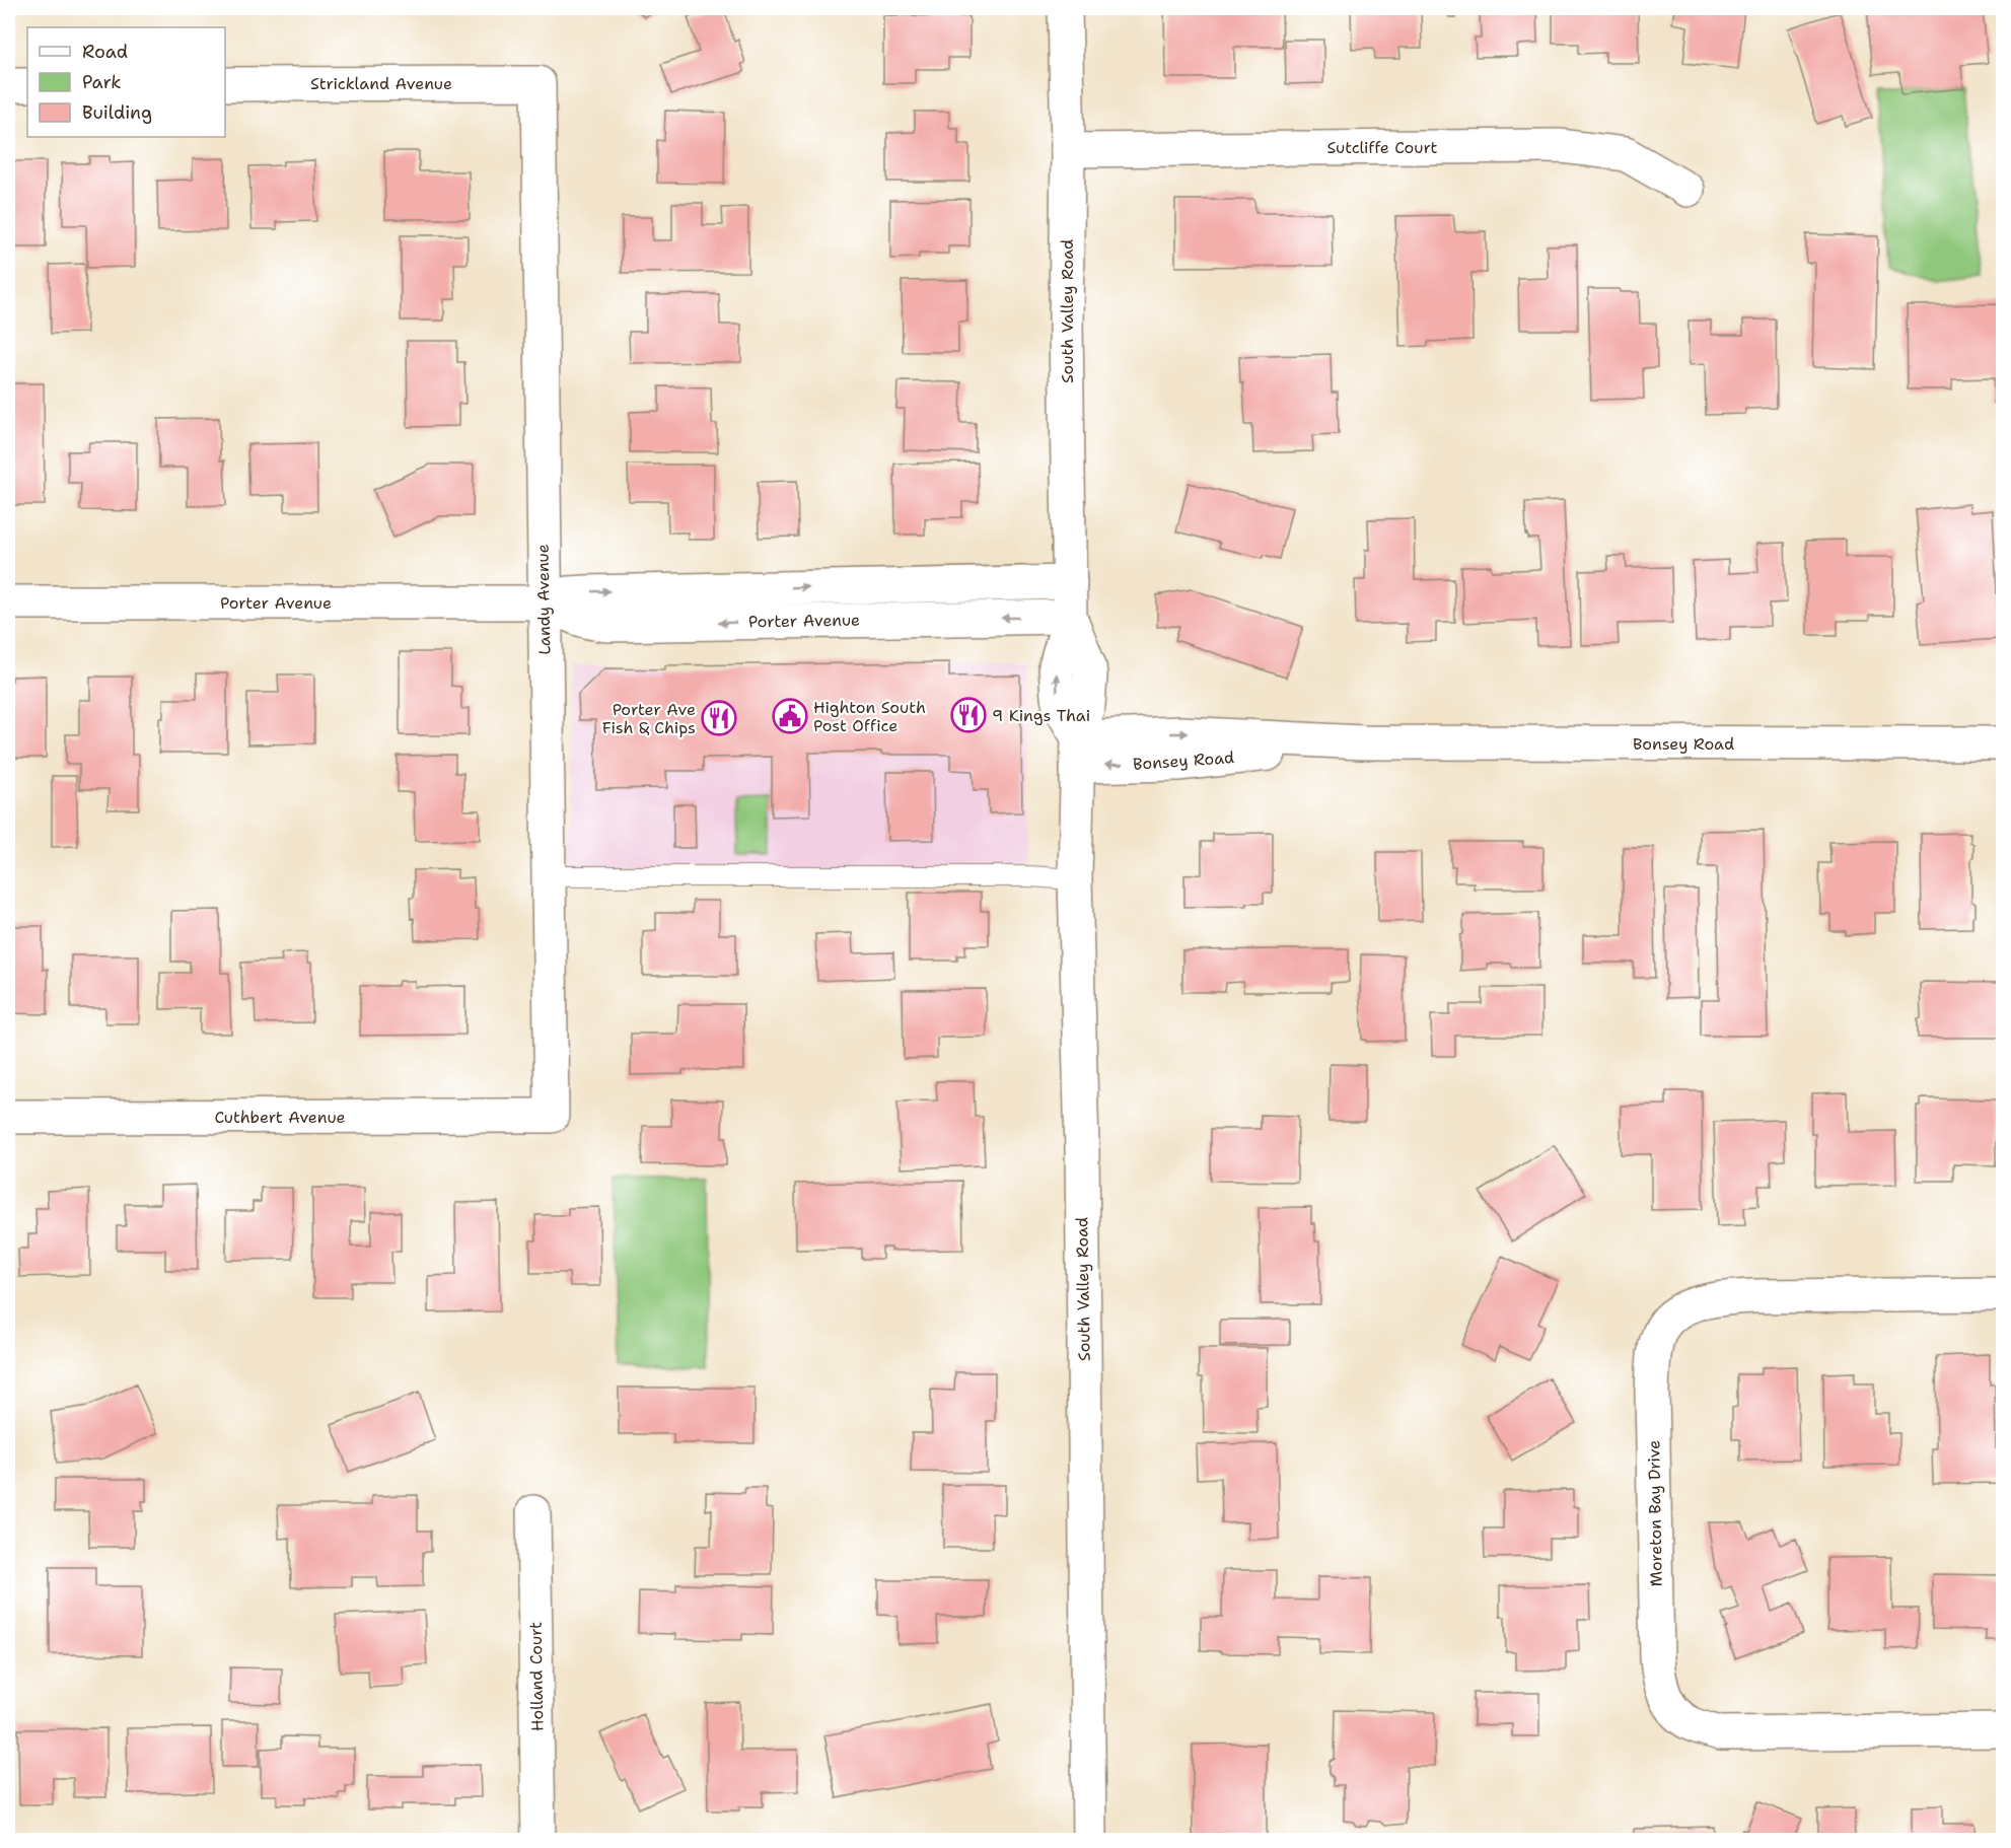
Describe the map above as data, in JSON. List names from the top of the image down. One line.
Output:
{"streets":{"street":["Strickland Avenue","Sutcliffe Court","South Valley Road","Landy Avenue","Porter Avenue","Bonsey Road","Cuthbert Avenue","Moreton Bay Drive","Holland Court"]},"crossings":[["Strickland Avenue","Landy Avenue"],["Sutcliffe Court","South Valley Road"],["South Valley Road","Porter Avenue"],["South Valley Road","Bonsey Road"],["Landy Avenue","Porter Avenue"],["Landy Avenue","Cuthbert Avenue"]],"places":{"restaurant":["9 Kings Thai","Porter Ave Fish & Chips"],"public building":["Highton South Post Office"]},"legend":["Road","Park","Building"]}
